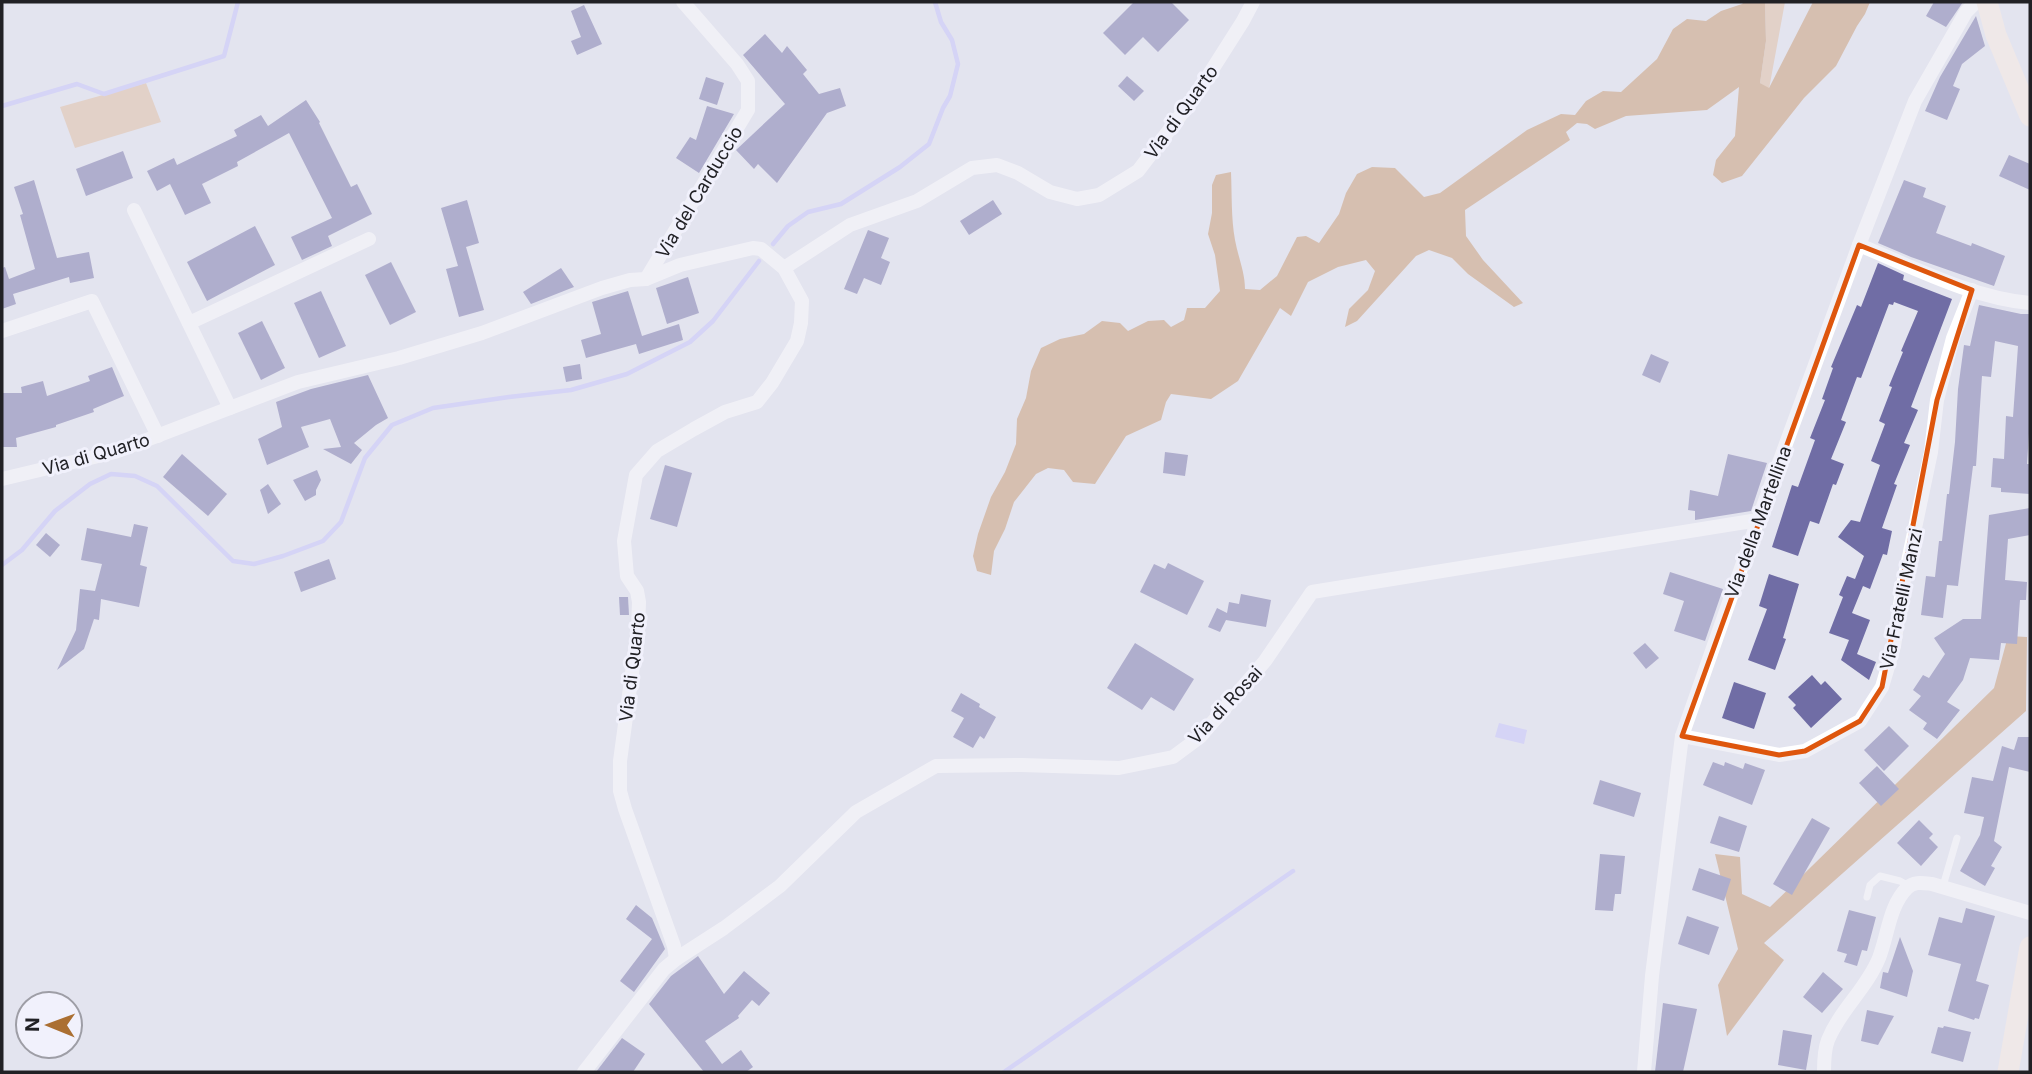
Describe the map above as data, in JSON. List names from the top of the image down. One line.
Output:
{"streets":{"street":["Via di Quarto","Via del Carduccio","Via della Martellina","Via Fratelli Manzi","Via di Rosai"]},"crossings":[["Via di Quarto","Via del Carduccio"],["Via di Quarto","Via di Rosai"],["Via della Martellina","Via Fratelli Manzi"],["Via della Martellina","Via di Rosai"]],"north":"left"}
